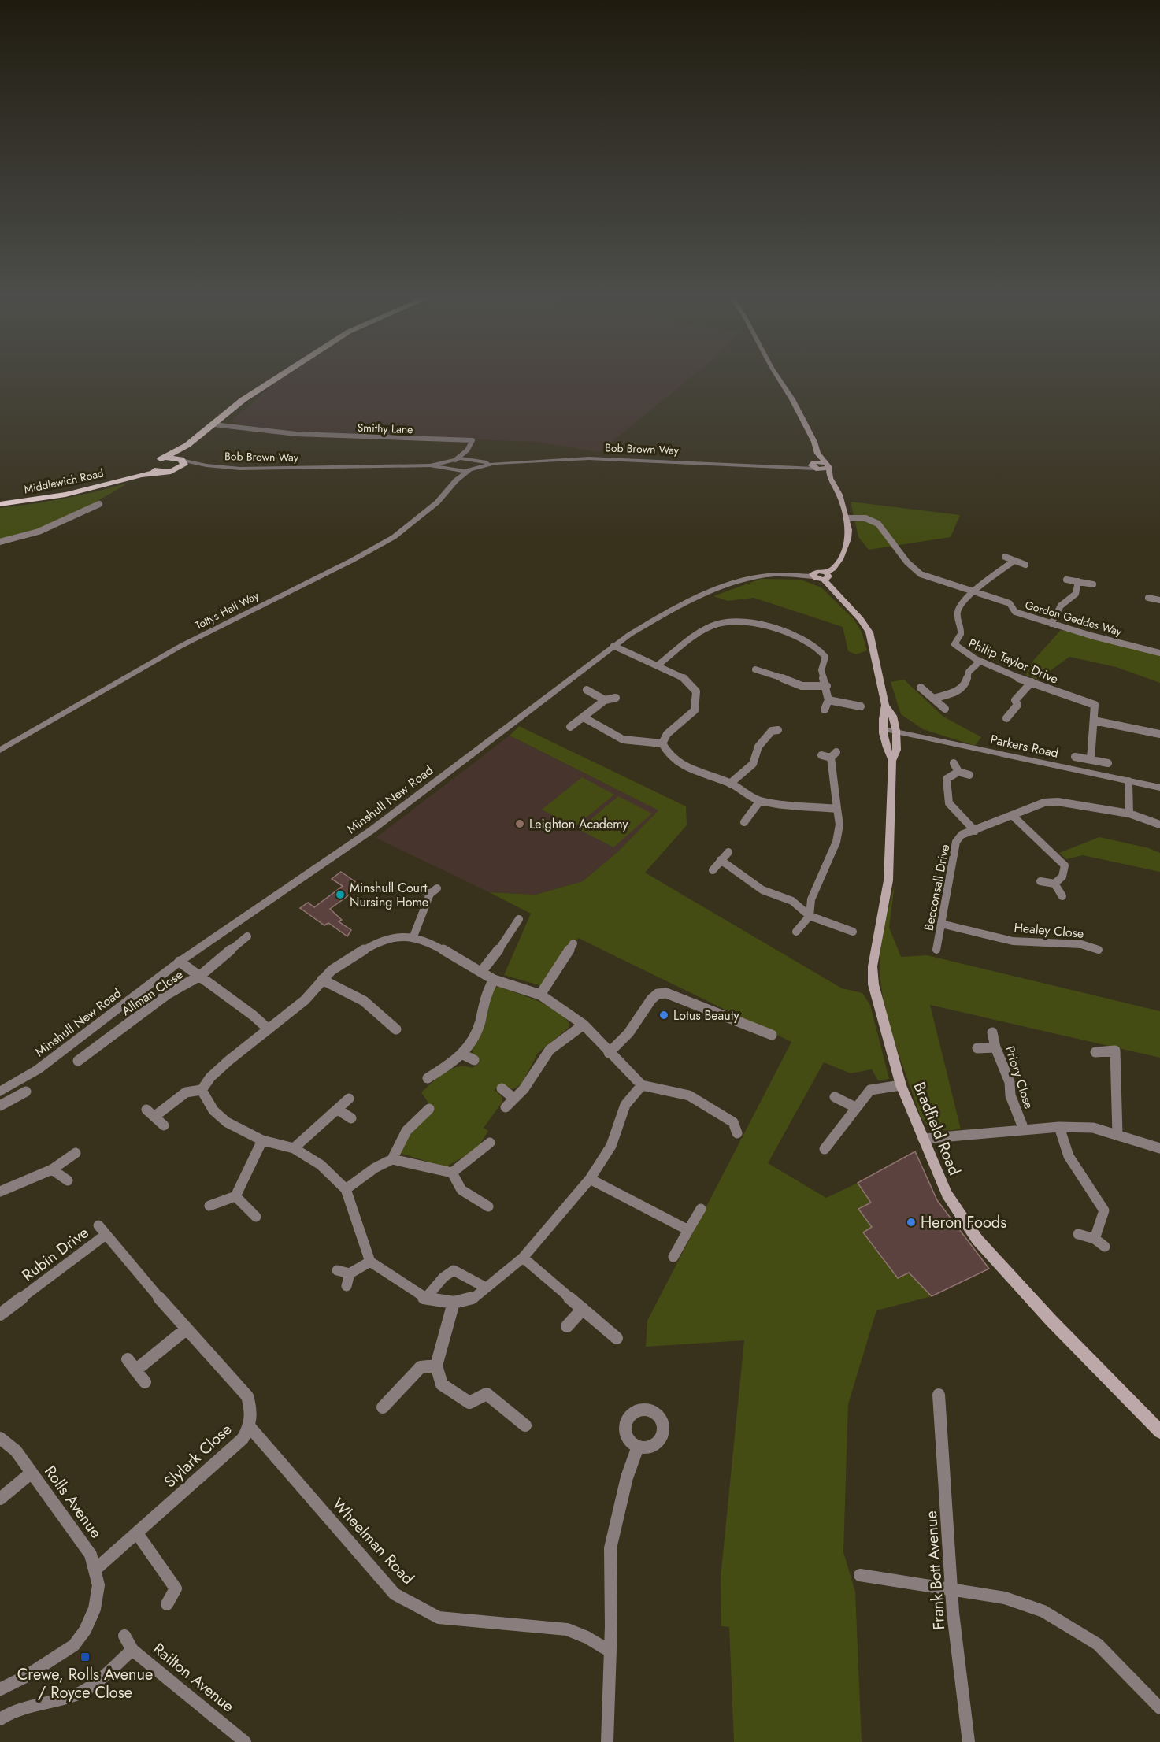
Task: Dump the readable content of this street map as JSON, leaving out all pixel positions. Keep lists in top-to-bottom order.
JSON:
{
  "streets": {
    "highway": ["Middlewich Road"],
    "main road": ["Bradfield Road"],
    "street": [
      "Smithy Lane",
      "Bob Brown Way",
      "Tottys Hall Way",
      "Gordon Geddes Way",
      "Philip Taylor Drive",
      "Parkers Road",
      "Minshull New Road",
      "Becconsall Drive",
      "Healey Close",
      "Allman Close",
      "Priory Close",
      "Rubin Drive",
      "Slylark Close",
      "Rolls Avenue",
      "Wheelman Road",
      "Frank Bott Avenue",
      "Railton Avenue"
    ]
  },
  "crossings": [
    ["Bob Brown Way", "Middlewich Road"],
    ["Bob Brown Way", "Tottys Hall Way"],
    ["Gordon Geddes Way", "Philip Taylor Drive"],
    ["Parkers Road", "Bradfield Road"],
    ["Becconsall Drive", "Healey Close"],
    ["Rubin Drive", "Slylark Close"],
    ["Slylark Close", "Rolls Avenue"],
    ["Slylark Close", "Wheelman Road"]
  ],
  "places": {
    "other": [
      "Leighton Academy",
      "Minshull Court Nursing Home",
      "Lotus Beauty",
      "Heron Foods"
    ],
    "transit": ["Crewe, Rolls Avenue / Royce Close"]
  }
}
